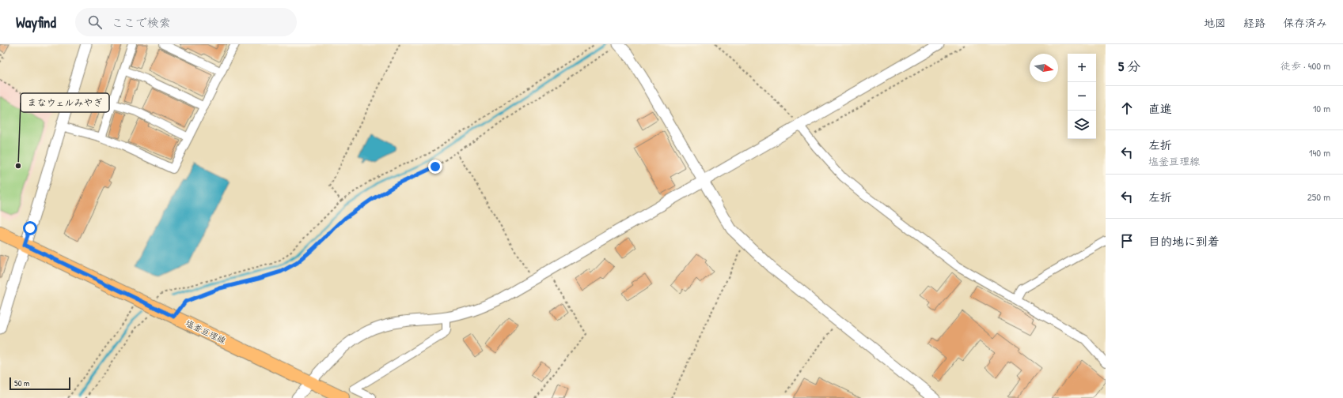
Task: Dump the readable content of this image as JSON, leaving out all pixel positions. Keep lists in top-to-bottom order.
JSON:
{
  "streets": {
    "main road": ["塩釜亘理線"]
  },
  "places": ["まなウェルみやぎ"],
  "scale_bar": "50 m",
  "north": "right",
  "page": {
    "header": "Wayfind",
    "search": "ここで検索",
    "nav": ["地図", "経路", "保存済み"],
    "heading": ["5 分", "徒歩 · 400 m"],
    "map_buttons": ["+", "−"],
    "list": [
      ["直進", "10 m"],
      ["左折", "塩釜亘理線", "140 m"],
      ["左折", "250 m"],
      "目的地に到着"
    ],
    "scale": "50 m"
  }
}
